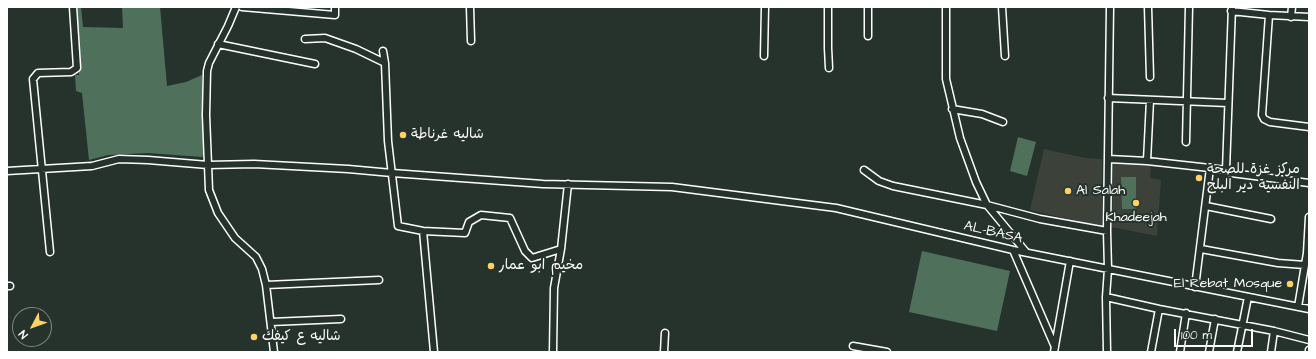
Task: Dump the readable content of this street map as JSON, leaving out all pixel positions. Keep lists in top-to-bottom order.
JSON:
{
  "streets": {
    "street": ["AL-BASA"]
  },
  "places": [
    "شاليه غرناطة",
    "مركز غزة للصحة النفسية دير البلح",
    "Al Salah",
    "Khadeejah",
    "مخيم ابو عمار",
    "El Rebat Mosque",
    "شاليه ع كيفك"
  ],
  "scale_bar": "100 m",
  "north": "bottom left"
}
